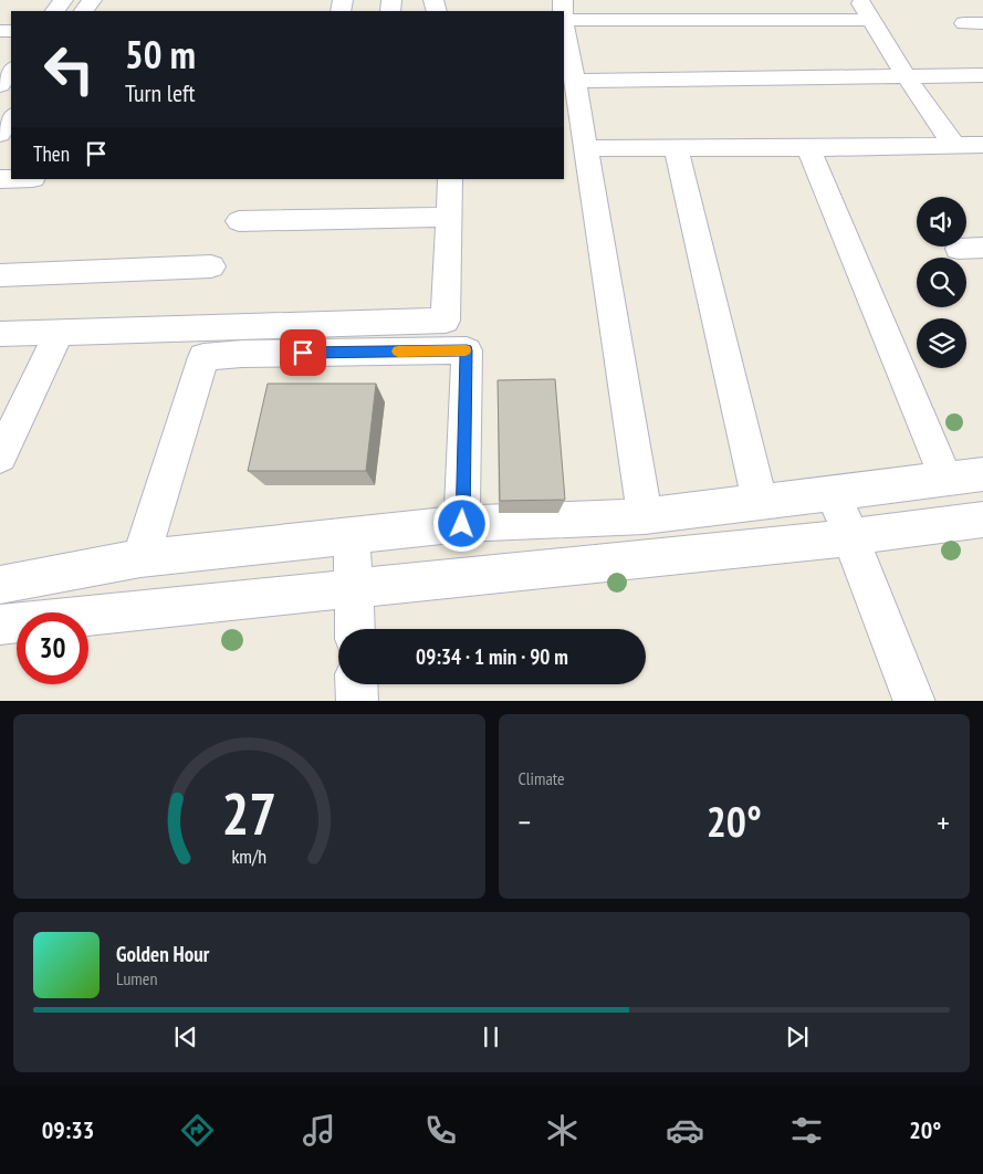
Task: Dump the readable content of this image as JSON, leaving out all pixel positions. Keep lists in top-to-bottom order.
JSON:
{
  "page": {
    "turn": ["50 m", "Turn left"],
    "then": "Then",
    "limit": "30",
    "trip": "09:34 · 1 min · 90 m",
    "tile": "Climate",
    "heat": ["−", "20°", "+"],
    "song": ["Golden Hour", "Lumen"],
    "tabs": ["09:33", "20°"],
    "gauge": ["27", "km/h"]
  }
}
